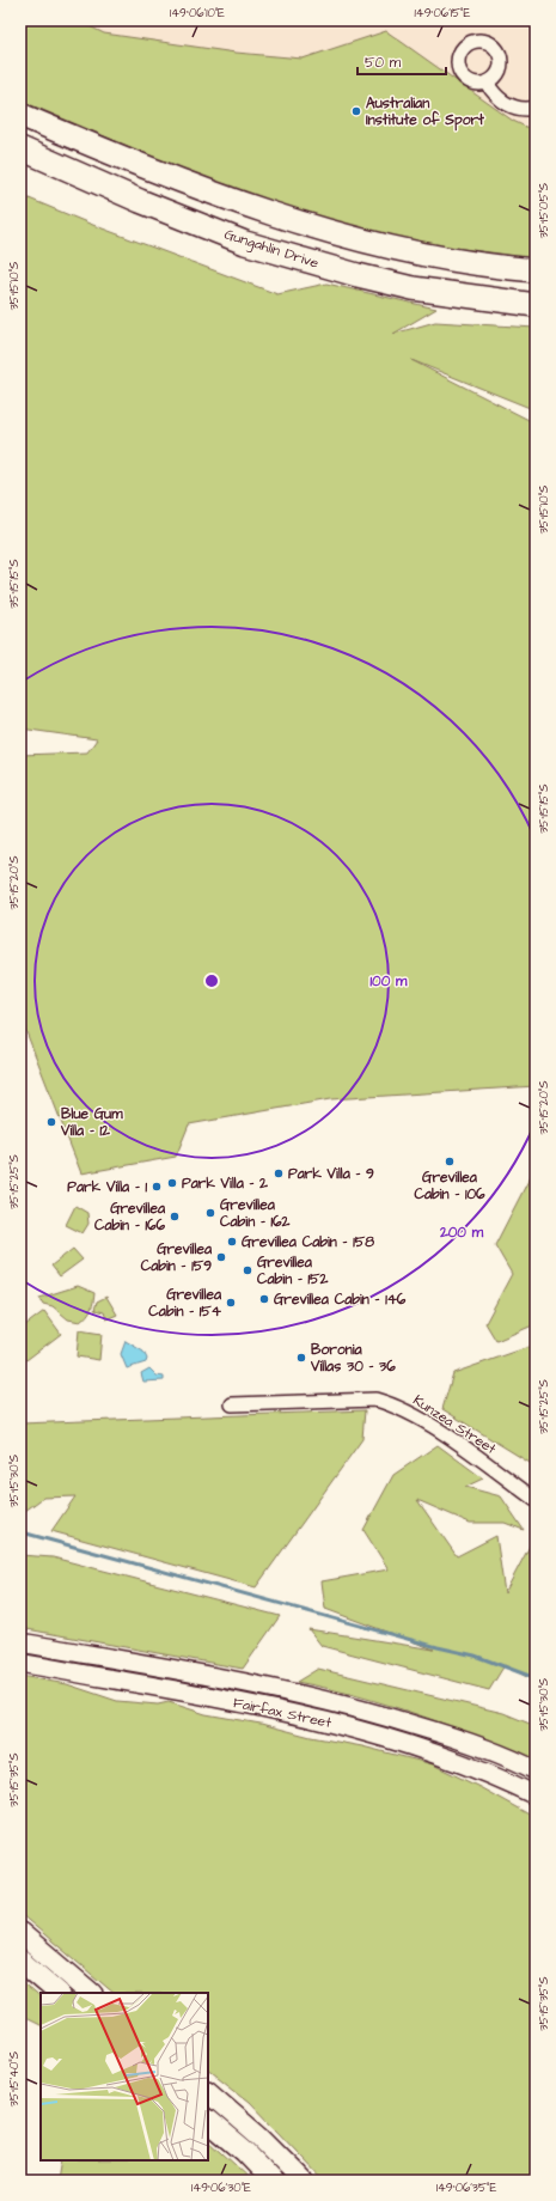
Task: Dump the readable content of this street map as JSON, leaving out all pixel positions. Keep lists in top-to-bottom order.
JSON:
{
  "streets": {
    "highway": ["Gungahlin Drive"],
    "main road": ["Fairfax Street"],
    "street": ["Kunzea Street"]
  },
  "places": [
    "Australian Institute of Sport",
    "Blue Gum Villa - 12",
    "Grevillea Cabin - 106",
    "Park Villa - 9",
    "Park Villa - 2",
    "Park Villa - 1",
    "Grevillea Cabin - 162",
    "Grevillea Cabin - 166",
    "Grevillea Cabin - 158",
    "Grevillea Cabin - 159",
    "Grevillea Cabin - 152",
    "Grevillea Cabin - 146",
    "Grevillea Cabin - 154",
    "Boronia Villas 30 - 36"
  ],
  "scale_bar": "50 m",
  "coordinates": [
    "149°06'10\"E",
    "149°06'15\"E",
    "35°15'05\"S",
    "35°15'10\"S",
    "35°15'15\"S",
    "35°15'20\"S",
    "35°15'25\"S",
    "35°15'30\"S",
    "35°15'35\"S",
    "35°15'40\"S",
    "149°06'30\"E",
    "149°06'35\"E"
  ],
  "rings": ["100 m", "200 m"]
}
